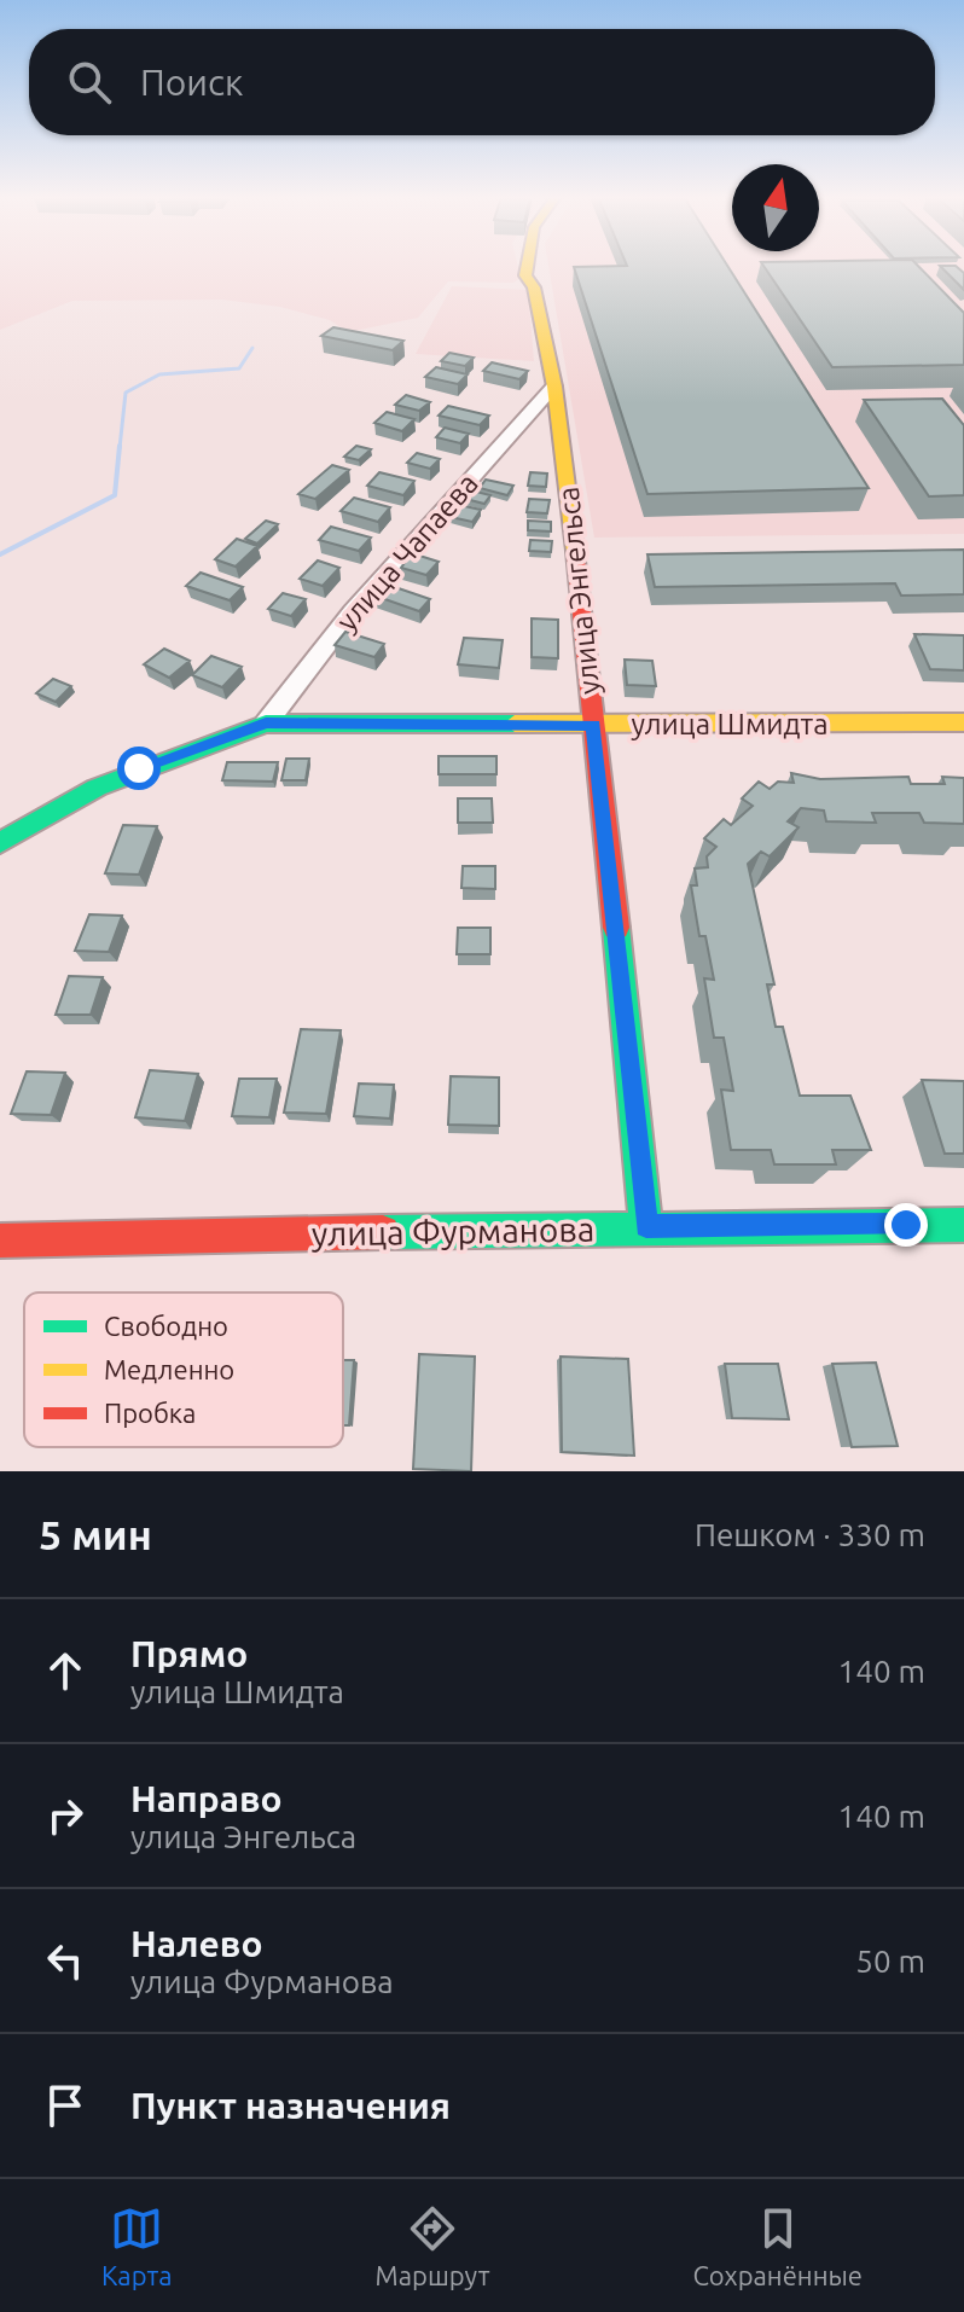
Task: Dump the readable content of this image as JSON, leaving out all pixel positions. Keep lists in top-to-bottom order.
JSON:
{
  "streets": {
    "street": [
      "улица Чапаева",
      "улица Энгельса",
      "улица Шмидта",
      "улица Фурманова"
    ]
  },
  "crossings": [
    ["улица Чапаева", "улица Энгельса"],
    ["улица Чапаева", "улица Шмидта"],
    ["улица Энгельса", "улица Шмидта"],
    ["улица Энгельса", "улица Фурманова"]
  ],
  "legend": ["Свободно", "Медленно", "Пробка"],
  "north": "top",
  "page": {
    "search": "Поиск",
    "heading": ["5 мин", "Пешком · 330 m"],
    "list": [
      ["Прямо", "улица Шмидта", "140 m"],
      ["Направо", "улица Энгельса", "140 m"],
      ["Налево", "улица Фурманова", "50 m"],
      "Пункт назначения"
    ],
    "nav": ["Карта", "Маршрут", "Сохранённые"]
  }
}
